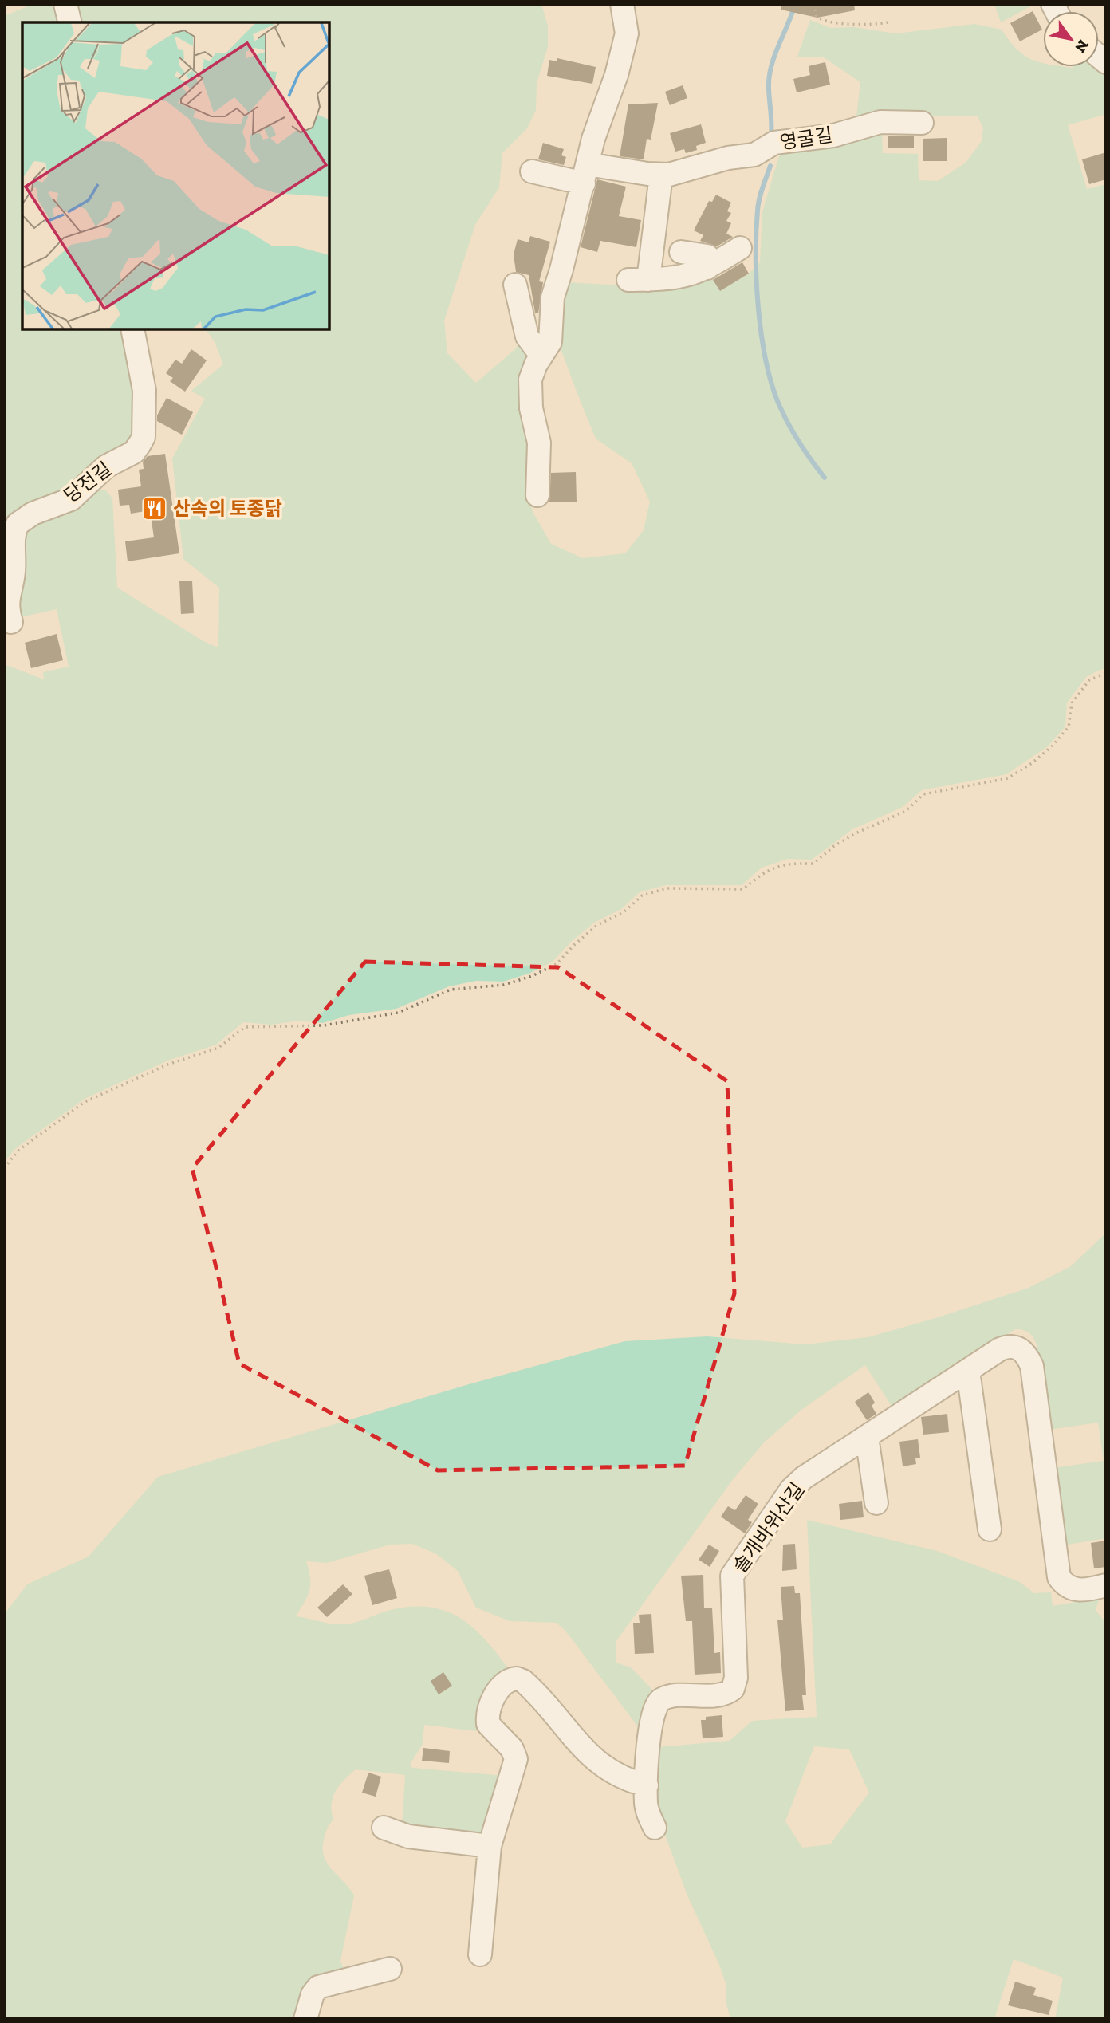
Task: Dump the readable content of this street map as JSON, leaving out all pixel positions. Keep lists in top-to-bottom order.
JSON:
{
  "streets": {
    "lane": ["영굴길", "당전길", "솔개바위산길"]
  },
  "places": {
    "restaurant": ["산속의 토종닭"]
  },
  "north": "bottom right"
}
